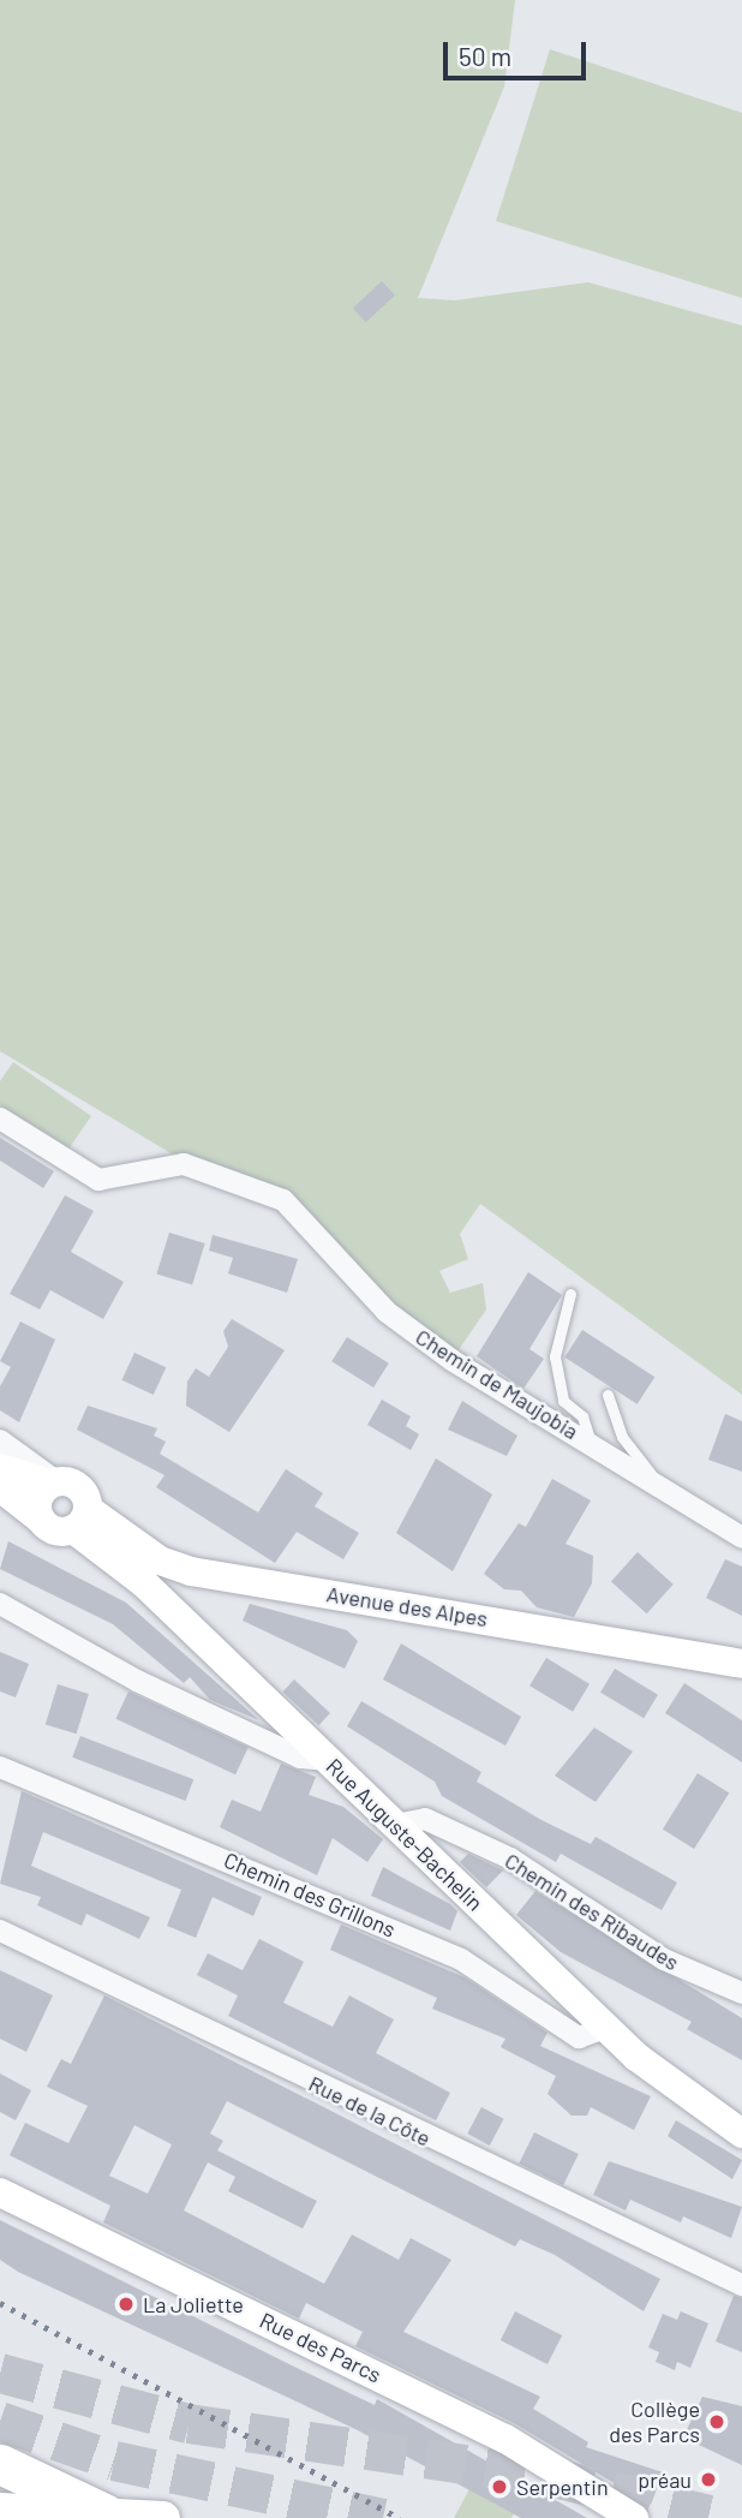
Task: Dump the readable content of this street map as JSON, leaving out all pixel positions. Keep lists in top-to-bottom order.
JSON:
{
  "streets": {
    "main road": ["Avenue des Alpes", "Rue Auguste-Bachelin", "Rue des Parcs"],
    "street": [
      "Chemin de Maujobia",
      "Chemin des Grillons",
      "Chemin des Ribaudes",
      "Rue de la Côte"
    ]
  },
  "crossings": [
    ["Avenue des Alpes", "Rue Auguste-Bachelin"],
    ["Rue Auguste-Bachelin", "Chemin des Grillons"],
    ["Rue Auguste-Bachelin", "Chemin des Ribaudes"]
  ],
  "places": [
    "La Joliette",
    "Collège des Parcs",
    "préau",
    "Serpentin"
  ],
  "scale_bar": "50 m"
}
